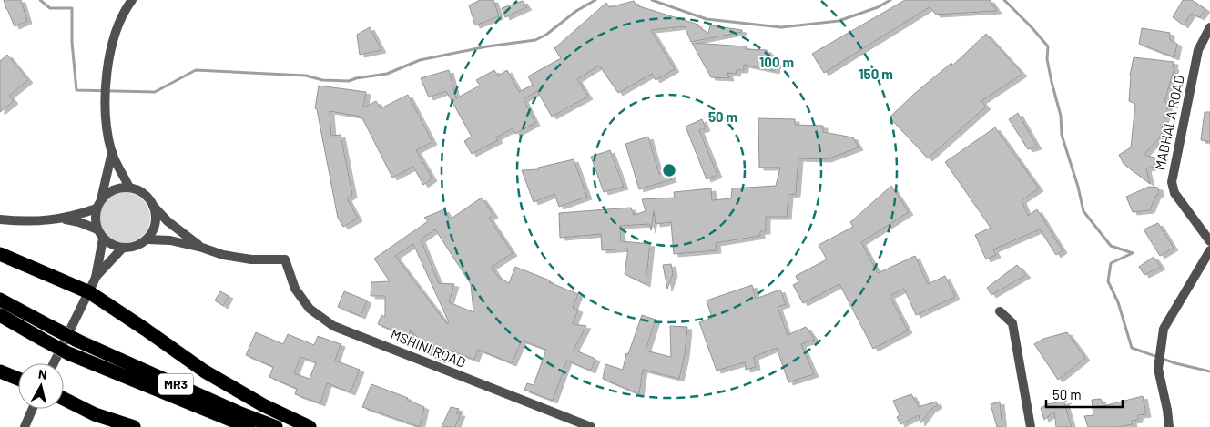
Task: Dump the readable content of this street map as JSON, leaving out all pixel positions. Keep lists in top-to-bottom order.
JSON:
{
  "streets": {
    "highway": ["MR3"],
    "street": ["MABHALA ROAD", "MSHINI ROAD"]
  },
  "scale_bar": "50 m",
  "north": "top",
  "rings": ["100 m", "150 m", "50 m"]
}
